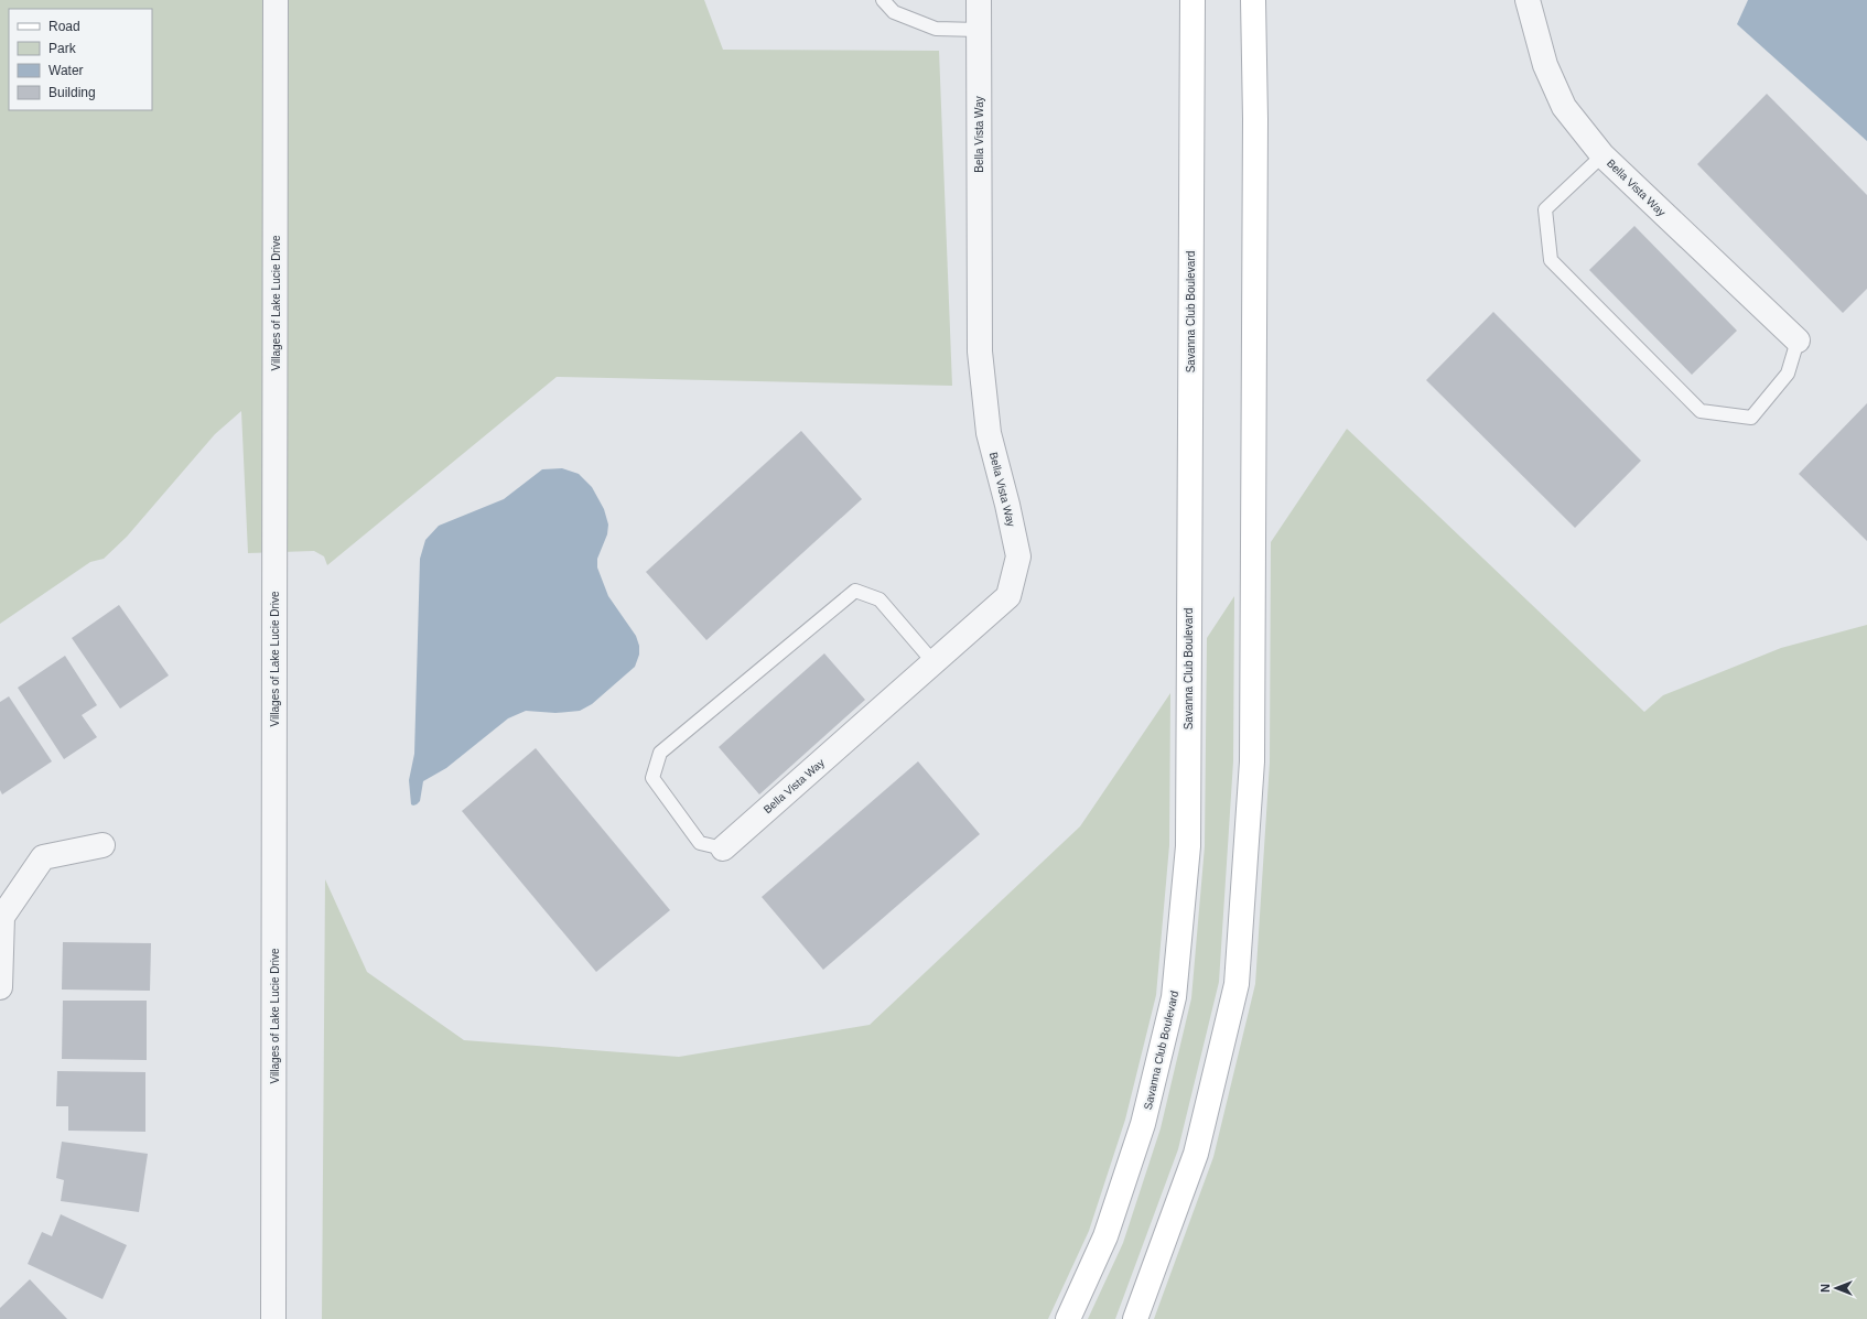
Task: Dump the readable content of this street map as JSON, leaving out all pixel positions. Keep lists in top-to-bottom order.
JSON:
{
  "streets": {
    "street": ["Bella Vista Way", "Villages of Lake Lucie Drive", "Savanna Club Boulevard"]
  },
  "legend": [
    "Road",
    "Park",
    "Water",
    "Building"
  ],
  "north": "left"
}
